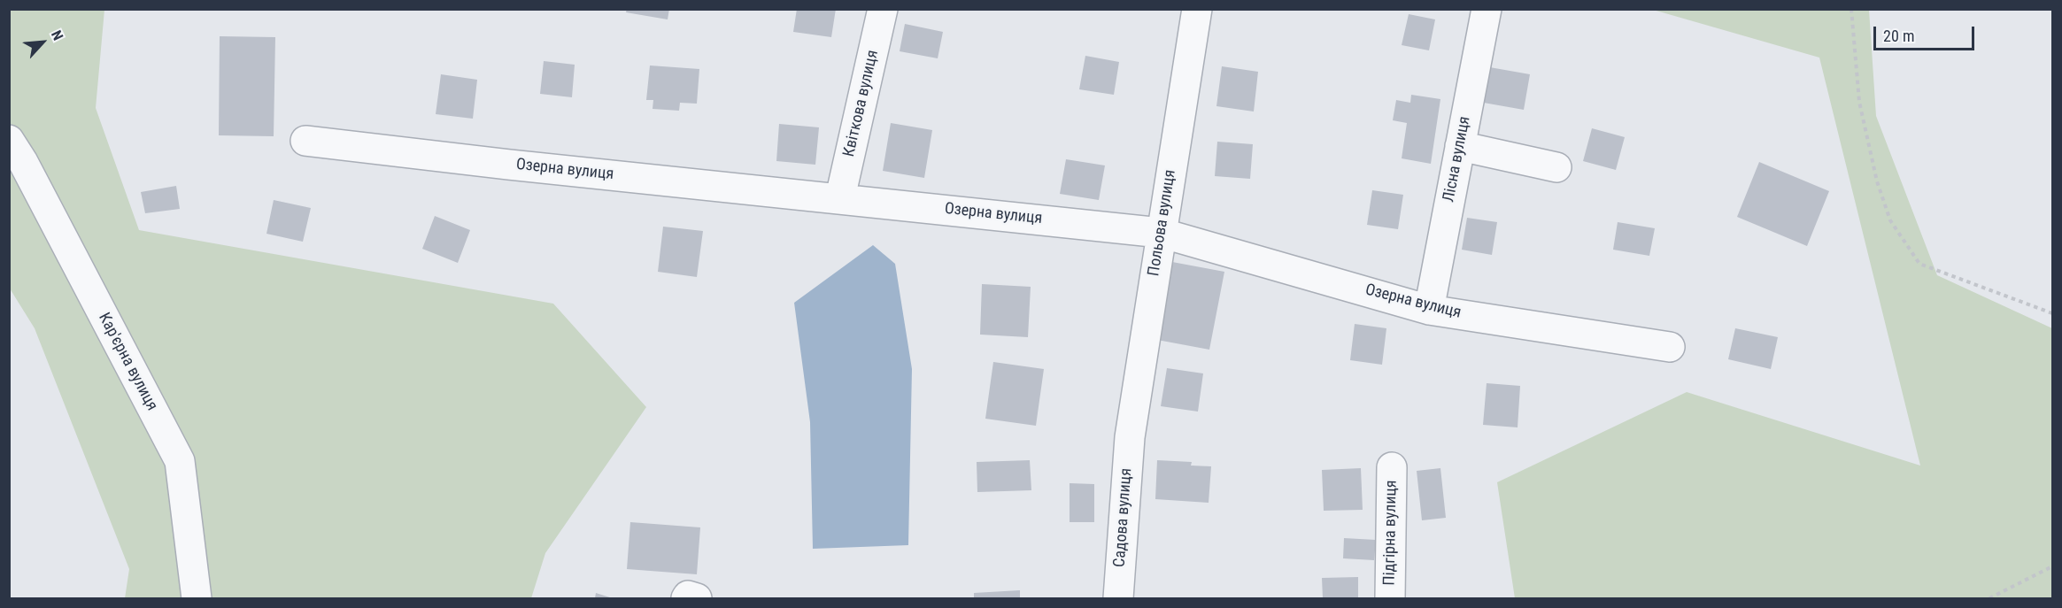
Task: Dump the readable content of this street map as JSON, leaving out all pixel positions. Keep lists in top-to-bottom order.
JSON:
{
  "streets": {
    "street": [
      "Квіткова вулиця",
      "Лісна вулиця",
      "Озерна вулиця",
      "Польова вулиця",
      "Кар'єрна вулиця",
      "Садова вулиця",
      "Підгірна вулиця"
    ]
  },
  "crossings": [
    ["Квіткова вулиця", "Озерна вулиця"],
    ["Лісна вулиця", "Озерна вулиця"],
    ["Озерна вулиця", "Польова вулиця"],
    ["Польова вулиця", "Садова вулиця"]
  ],
  "scale_bar": "20 m",
  "north": "top right"
}
